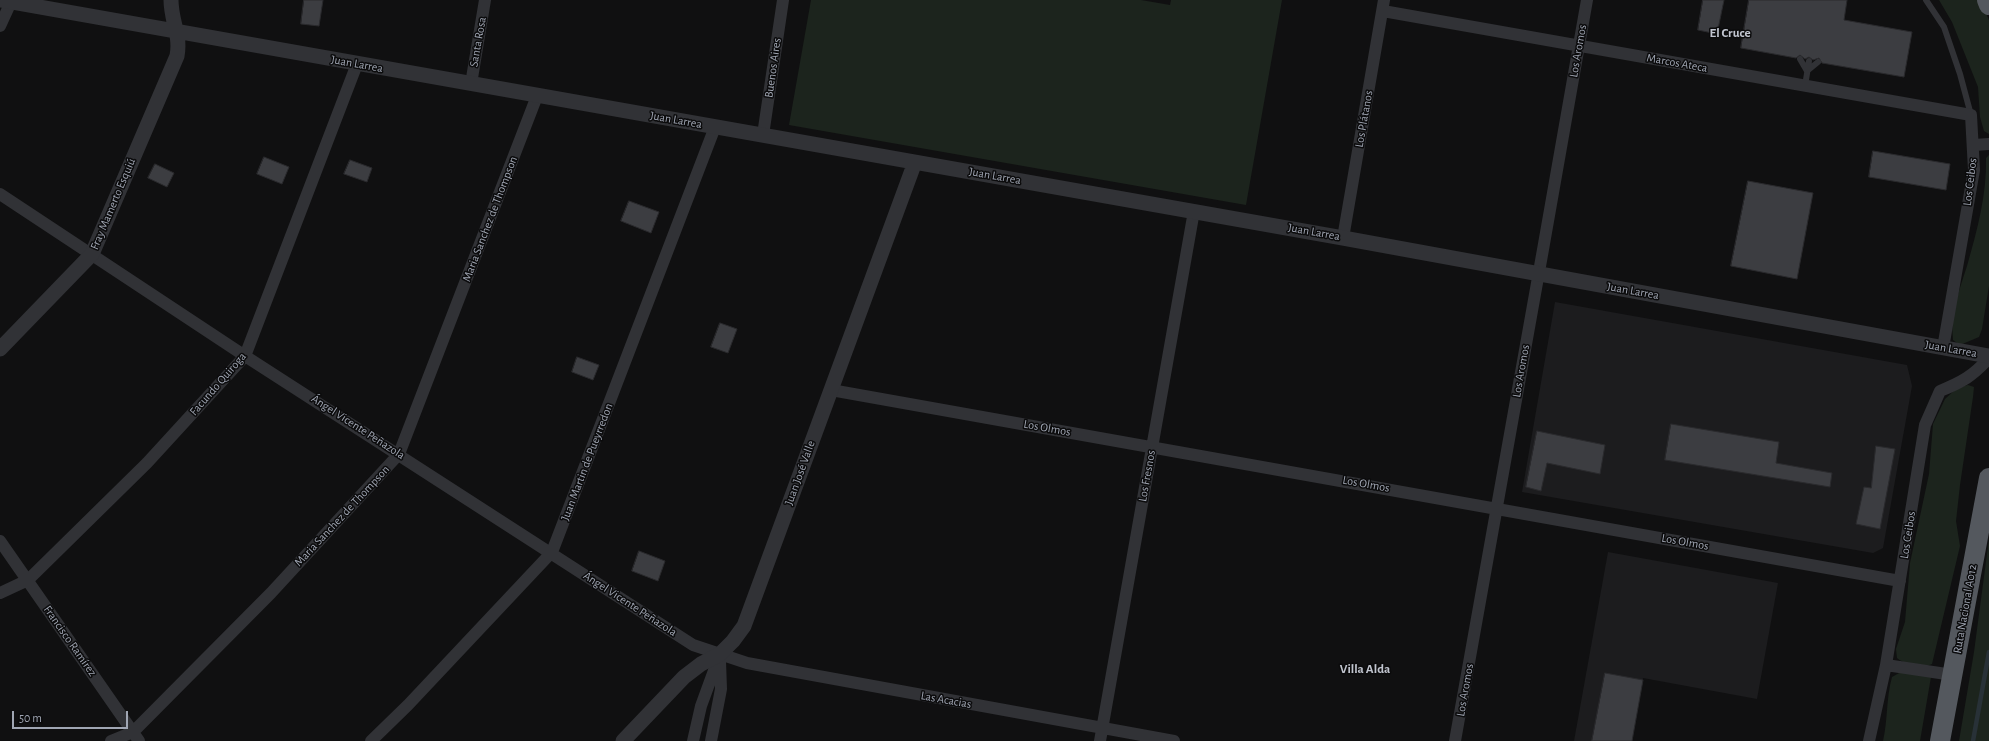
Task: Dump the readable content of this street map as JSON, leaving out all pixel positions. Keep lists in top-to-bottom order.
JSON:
{
  "streets": {
    "highway": ["Ruta Nacional A012"],
    "street": [
      "Santa Rosa",
      "Los Aromos",
      "Marcos Ateca",
      "Juan Larrea",
      "Buenos Aires",
      "Los Plátanos",
      "Los Ceibos",
      "Fray Mamerto Esquiú",
      "Maria Sanchez de Thompson",
      "Facundo Quiroga",
      "Ángel Vicente Peñazola",
      "Los Olmos",
      "Juan Martin de Pueyrredon",
      "Juan José Valle",
      "Los Fresnos",
      "Francisco Ramírez",
      "Las Acacias"
    ]
  },
  "crossings": [
    ["Santa Rosa", "Juan Larrea"],
    ["Los Aromos", "Marcos Ateca"],
    ["Los Aromos", "Juan Larrea"],
    ["Los Aromos", "Los Olmos"],
    ["Marcos Ateca", "Los Plátanos"],
    ["Marcos Ateca", "Los Ceibos"],
    ["Juan Larrea", "Buenos Aires"],
    ["Juan Larrea", "Los Plátanos"],
    ["Juan Larrea", "Los Ceibos"],
    ["Juan Larrea", "Fray Mamerto Esquiú"],
    ["Juan Larrea", "Maria Sanchez de Thompson"],
    ["Juan Larrea", "Facundo Quiroga"],
    ["Juan Larrea", "Juan Martin de Pueyrredon"],
    ["Juan Larrea", "Juan José Valle"],
    ["Juan Larrea", "Los Fresnos"],
    ["Los Ceibos", "Los Olmos"],
    ["Fray Mamerto Esquiú", "Ángel Vicente Peñazola"],
    ["Maria Sanchez de Thompson", "Ángel Vicente Peñazola"],
    ["Maria Sanchez de Thompson", "Francisco Ramírez"],
    ["Facundo Quiroga", "Ángel Vicente Peñazola"],
    ["Facundo Quiroga", "Francisco Ramírez"],
    ["Ángel Vicente Peñazola", "Juan Martin de Pueyrredon"],
    ["Ángel Vicente Peñazola", "Juan José Valle"],
    ["Ángel Vicente Peñazola", "Las Acacias"],
    ["Los Olmos", "Juan José Valle"],
    ["Los Olmos", "Los Fresnos"],
    ["Juan José Valle", "Las Acacias"],
    ["Los Fresnos", "Las Acacias"]
  ],
  "districts": ["El Cruce", "Villa Alda"],
  "scale_bar": "50 m"
}
